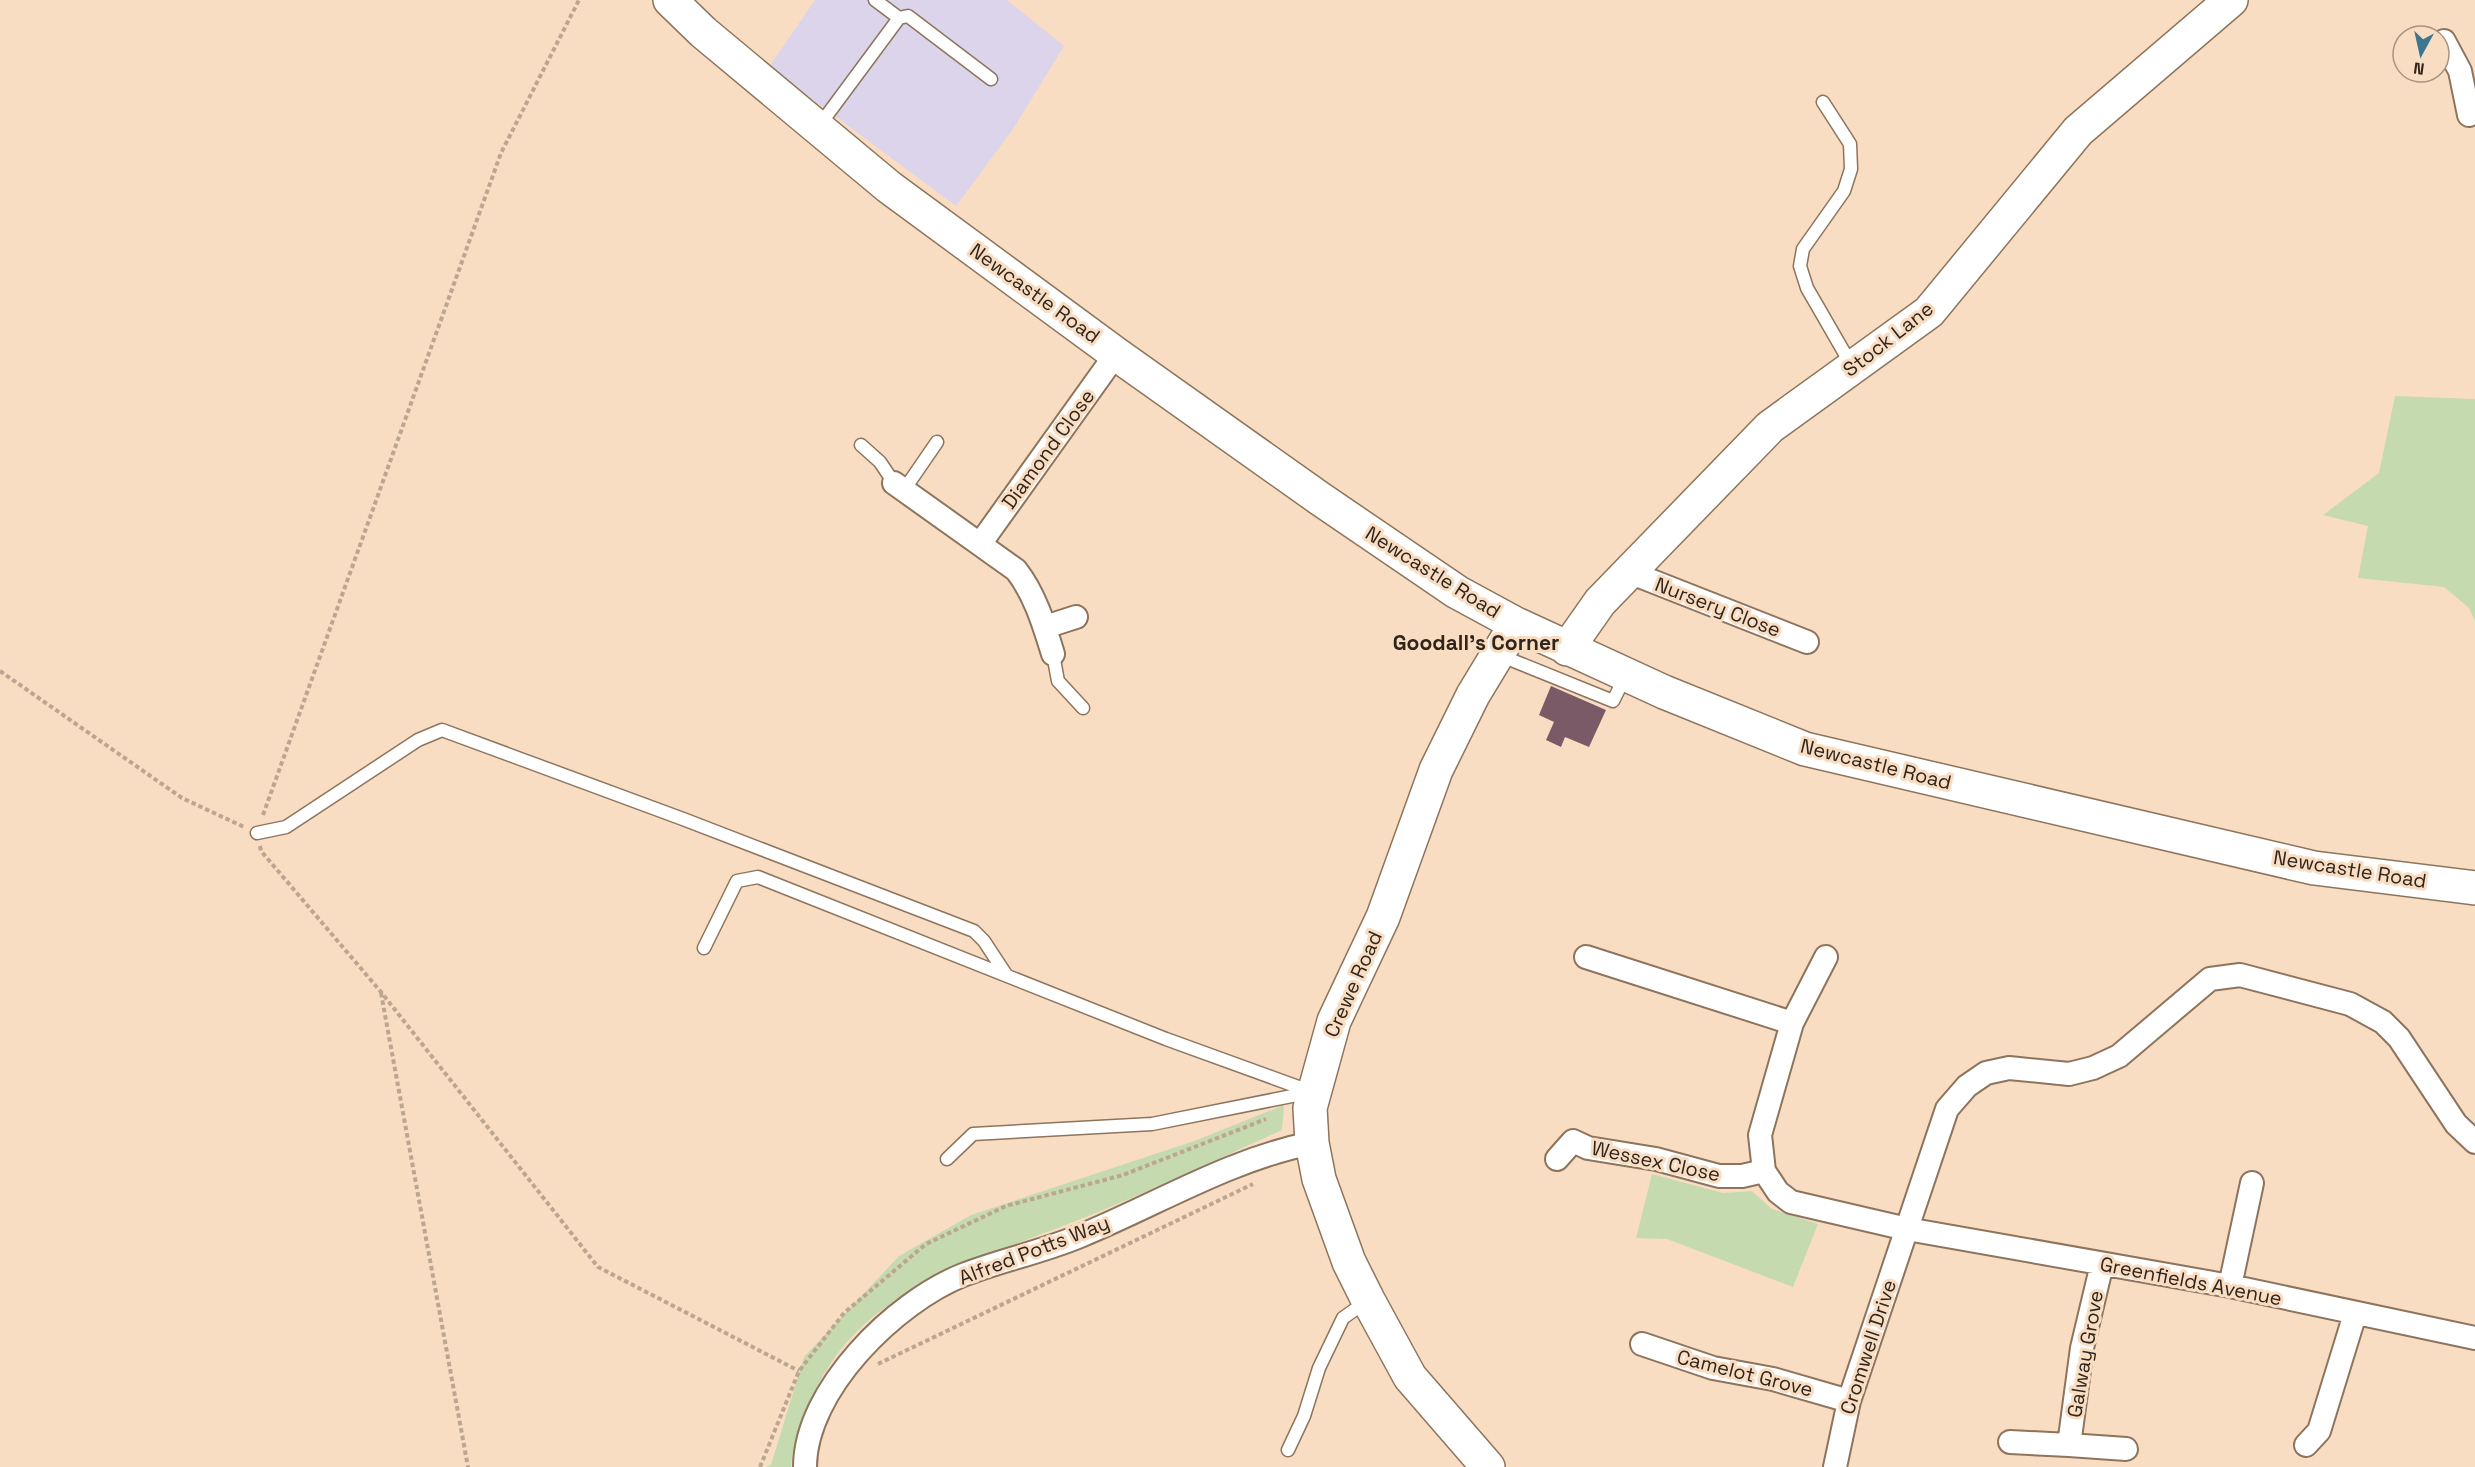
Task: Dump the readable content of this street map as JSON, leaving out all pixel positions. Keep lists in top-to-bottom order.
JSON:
{
  "streets": {
    "street": [
      "Newcastle Road",
      "Stock Lane",
      "Diamond Close",
      "Nursery Close",
      "Crewe Road",
      "Wessex Close",
      "Alfred Potts Way",
      "Greenfields Avenue",
      "Cromwell Drive",
      "Galway Grove",
      "Camelot Grove"
    ]
  },
  "crossings": [
    ["Newcastle Road", "Stock Lane"],
    ["Newcastle Road", "Diamond Close"],
    ["Newcastle Road", "Crewe Road"],
    ["Stock Lane", "Nursery Close"],
    ["Crewe Road", "Alfred Potts Way"],
    ["Greenfields Avenue", "Cromwell Drive"],
    ["Greenfields Avenue", "Galway Grove"],
    ["Cromwell Drive", "Camelot Grove"]
  ],
  "districts": ["Goodall's Corner"],
  "north": "bottom"
}
